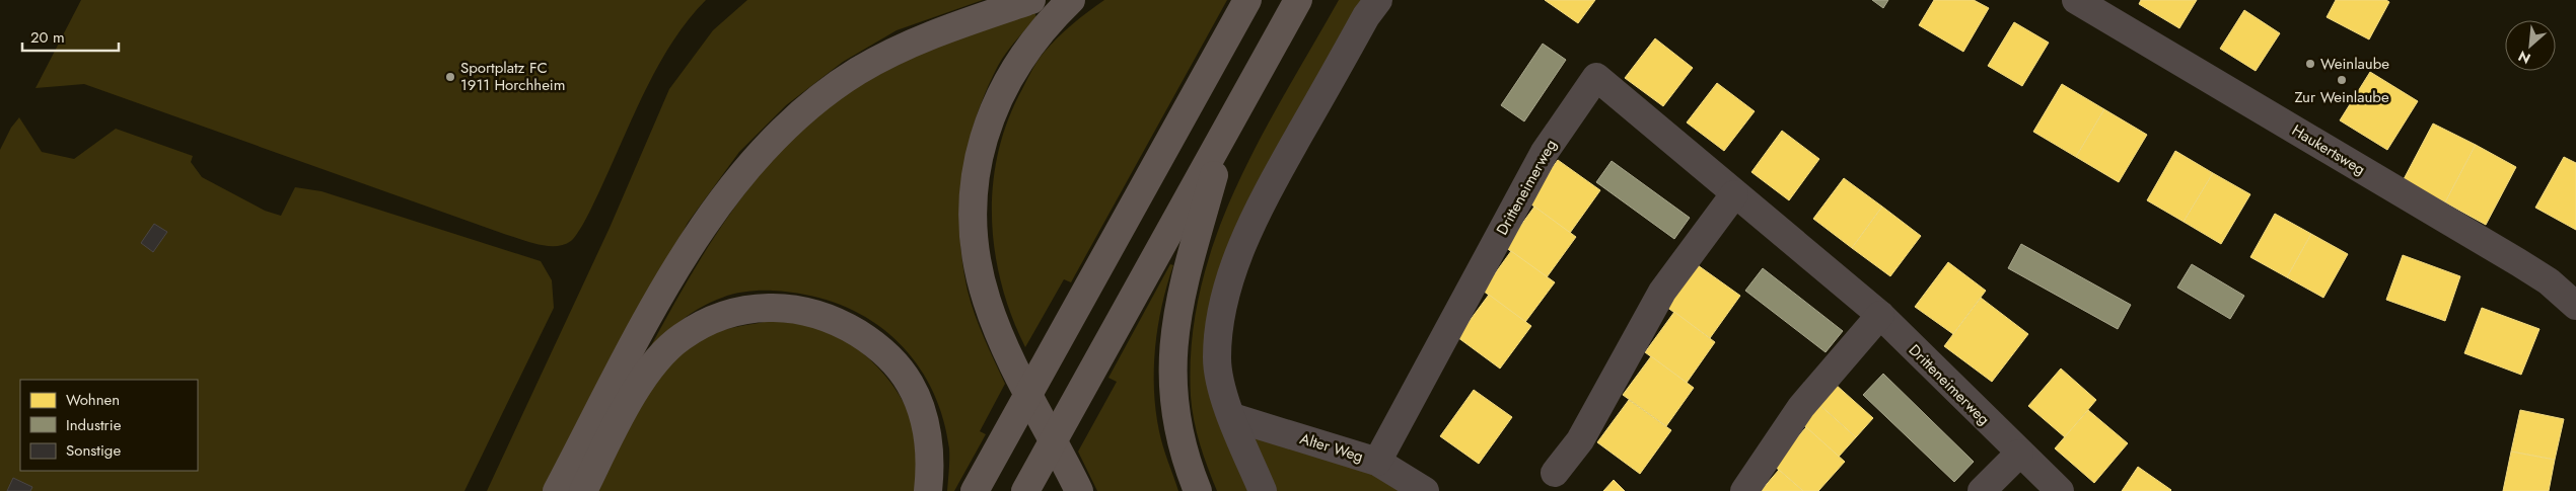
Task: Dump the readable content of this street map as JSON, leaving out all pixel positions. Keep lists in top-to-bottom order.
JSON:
{
  "streets": {
    "street": ["Haukertsweg", "Dritteneimerweg", "Alter Weg"]
  },
  "crossings": [
    ["Dritteneimerweg", "Alter Weg"]
  ],
  "places": ["Weinlaube", "Sportplatz FC 1911 Horchheim", "Zur Weinlaube"],
  "legend": ["Wohnen", "Industrie", "Sonstige"],
  "scale_bar": "20 m",
  "north": "bottom left"
}
